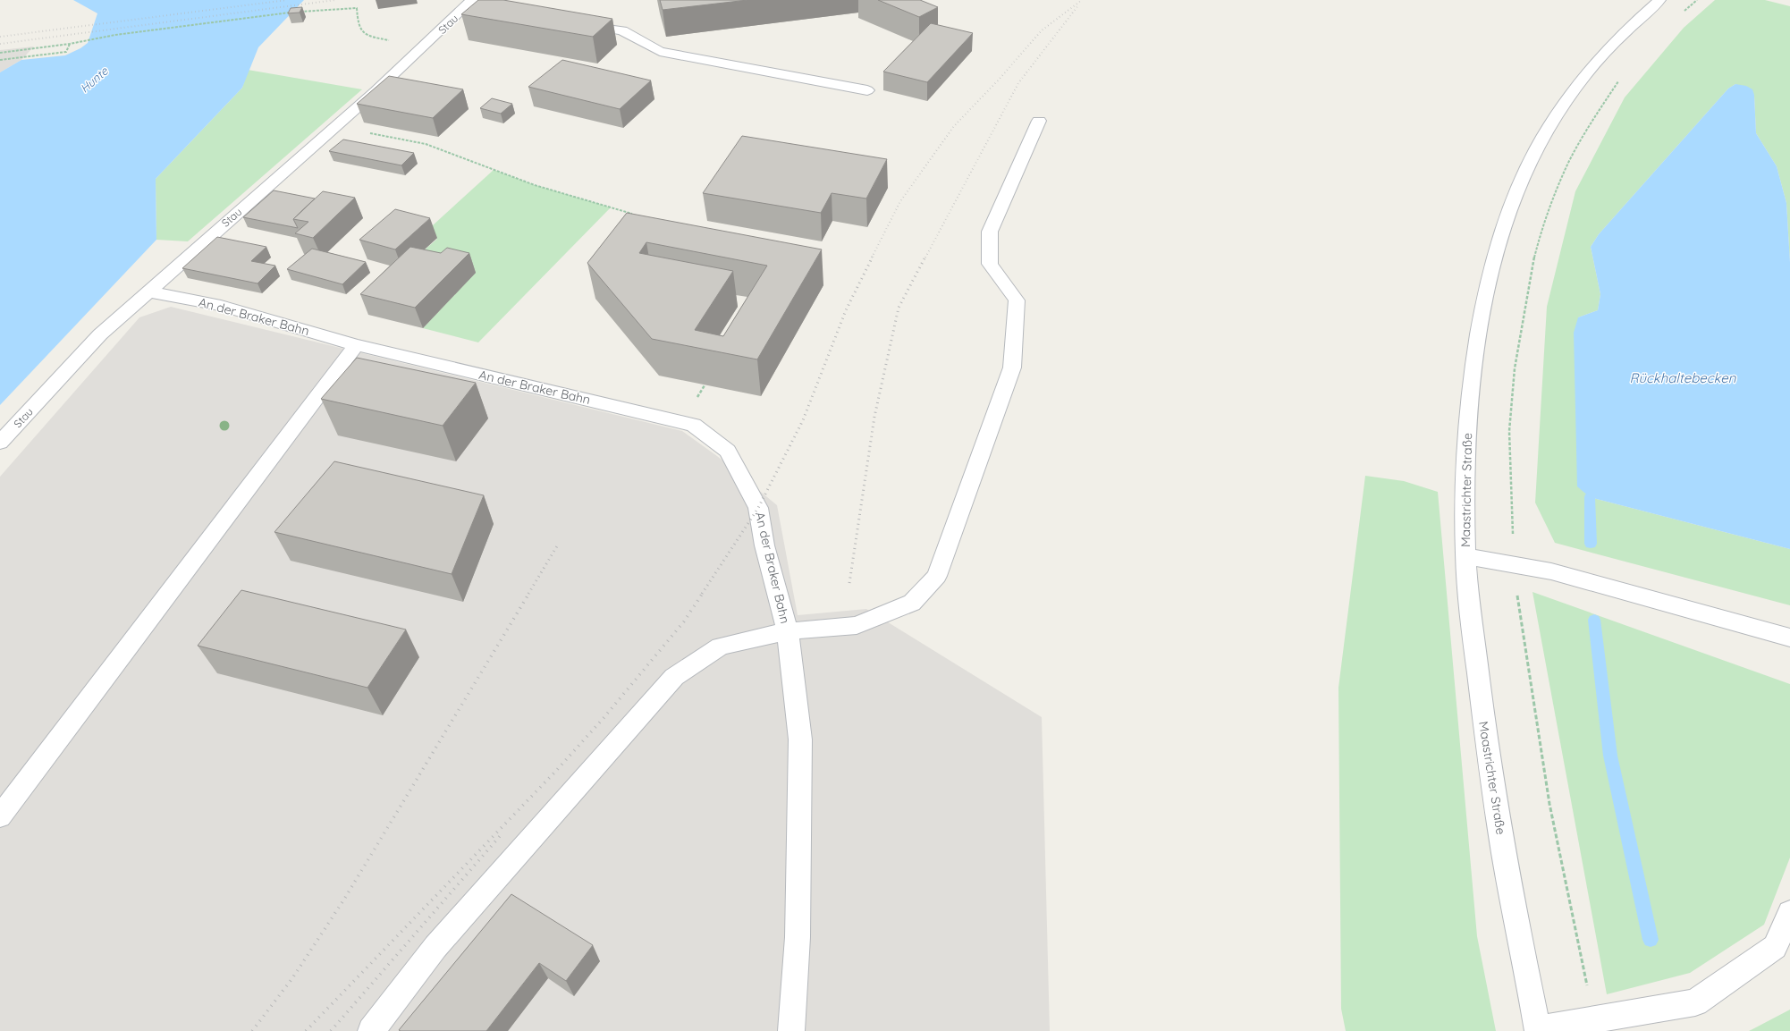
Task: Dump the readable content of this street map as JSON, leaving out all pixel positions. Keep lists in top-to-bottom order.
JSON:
{
  "streets": {
    "street": ["Stau", "An der Braker Bahn", "Maastrichter Straße"]
  },
  "crossings": [
    ["Stau", "An der Braker Bahn"]
  ],
  "water": ["Hunte", "Rückhaltebecken"]
}
